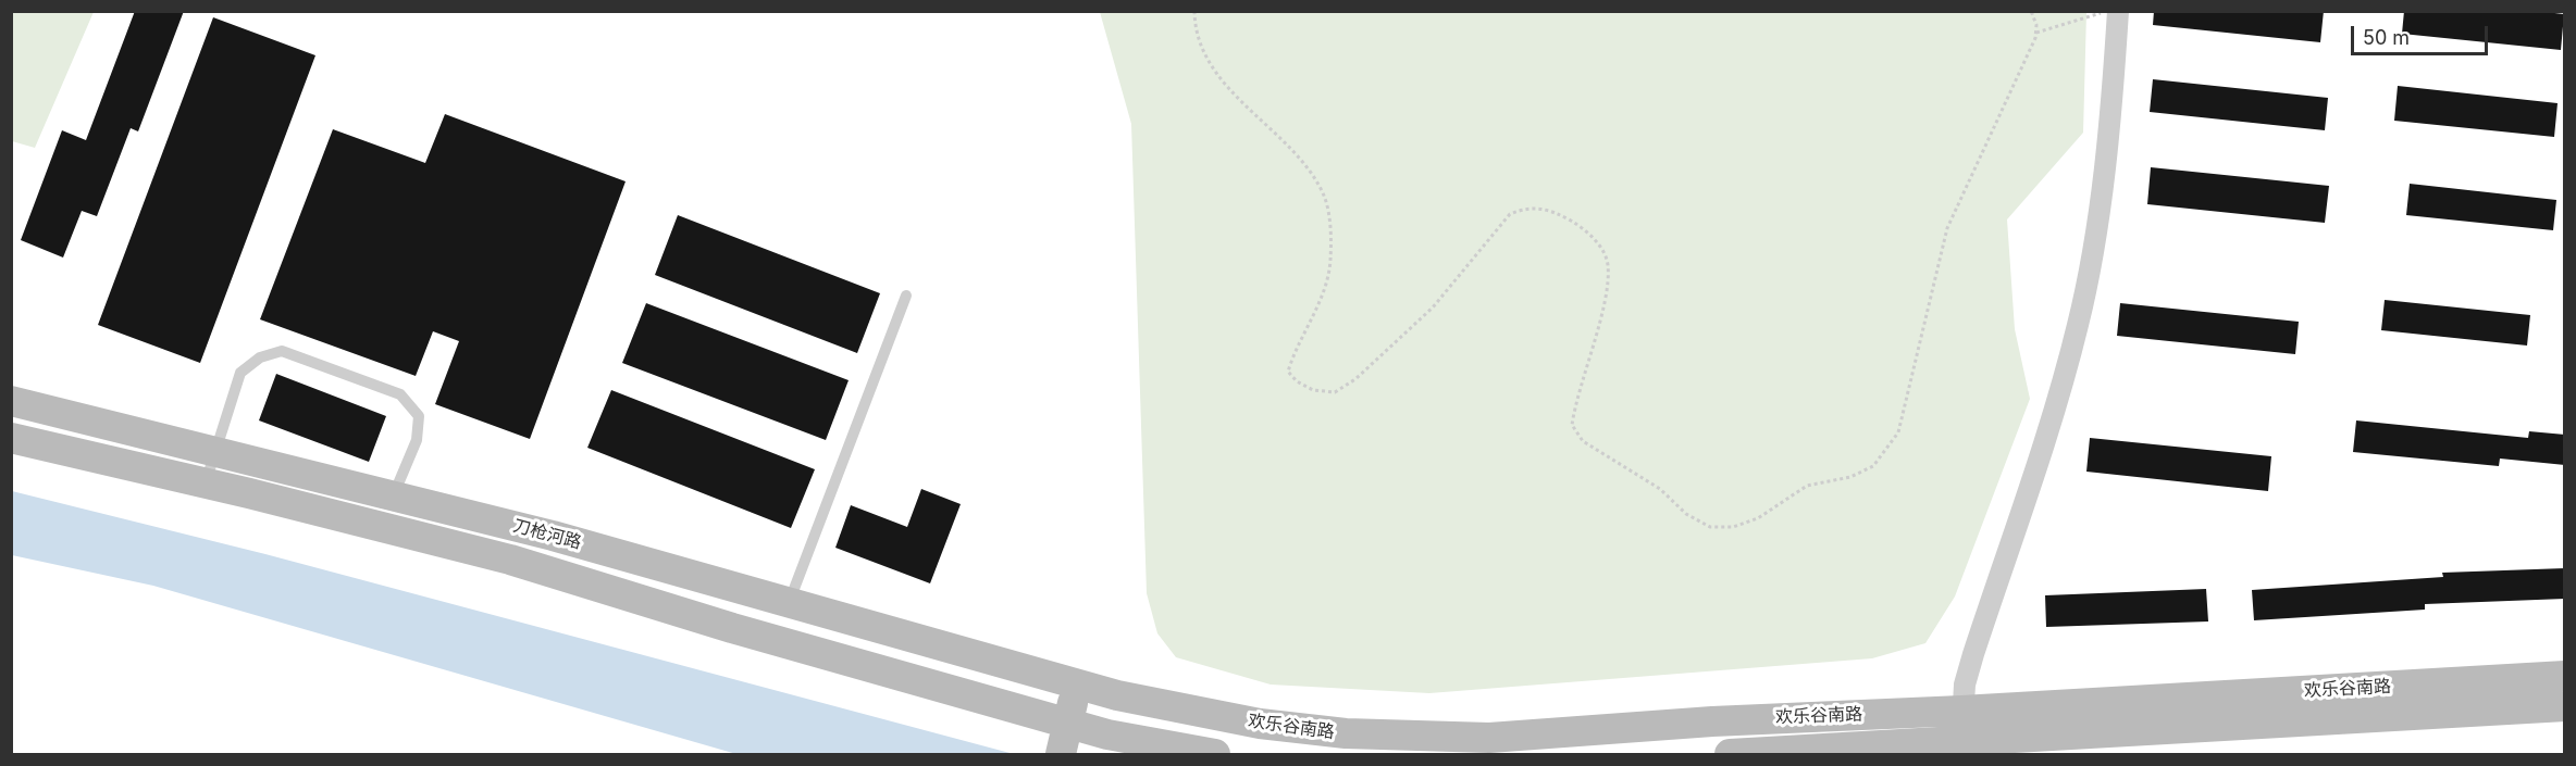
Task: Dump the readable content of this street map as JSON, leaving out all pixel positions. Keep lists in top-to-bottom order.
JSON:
{
  "streets": {
    "street": ["刀枪河路", "欢乐谷南路"]
  },
  "crossings": [
    ["刀枪河路", "欢乐谷南路"]
  ],
  "scale_bar": "50 m"
}
